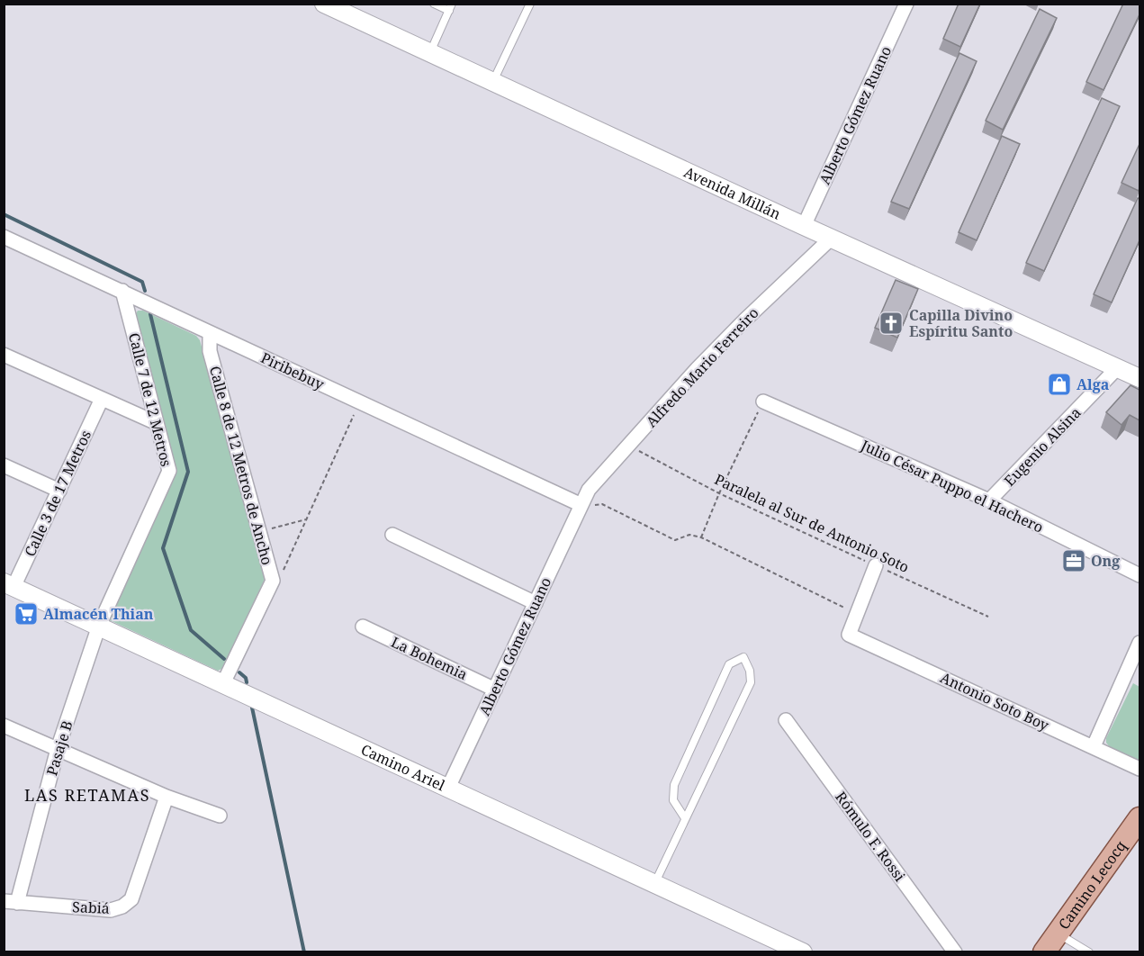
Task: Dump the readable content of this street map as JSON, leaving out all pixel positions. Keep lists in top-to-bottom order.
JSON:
{
  "streets": {
    "main road": ["Camino Lecocq"],
    "street": [
      "Alberto Gómez Ruano",
      "Avenida Millán",
      "Alfredo Mario Ferreiro",
      "Piribebuy",
      "Calle 7 de 12 Metros",
      "Eugenio Alsina",
      "Calle 8 de 12 Metros de Ancho",
      "Julio César Puppo el Hachero",
      "Calle 3 de 17 Metros",
      "La Bohemia",
      "Antonio Soto Boy",
      "Pasaje B",
      "Camino Ariel",
      "Rómulo F. Rossi",
      "Sabiá"
    ],
    "path": ["Paralela al Sur de Antonio Soto"]
  },
  "crossings": [
    ["Alberto Gómez Ruano", "Avenida Millán"],
    ["Alberto Gómez Ruano", "Alfredo Mario Ferreiro"],
    ["Alberto Gómez Ruano", "Piribebuy"],
    ["Alberto Gómez Ruano", "La Bohemia"],
    ["Alberto Gómez Ruano", "Camino Ariel"],
    ["Avenida Millán", "Alfredo Mario Ferreiro"],
    ["Avenida Millán", "Eugenio Alsina"],
    ["Alfredo Mario Ferreiro", "Piribebuy"],
    ["Alfredo Mario Ferreiro", "Paralela al Sur de Antonio Soto"],
    ["Piribebuy", "Calle 7 de 12 Metros"],
    ["Piribebuy", "Calle 8 de 12 Metros de Ancho"],
    ["Calle 7 de 12 Metros", "Pasaje B"],
    ["Calle 7 de 12 Metros", "Camino Ariel"],
    ["Eugenio Alsina", "Julio César Puppo el Hachero"],
    ["Calle 8 de 12 Metros de Ancho", "Camino Ariel"],
    ["Calle 3 de 17 Metros", "Camino Ariel"],
    ["Pasaje B", "Camino Ariel"],
    ["Pasaje B", "Sabiá"]
  ],
  "districts": ["LAS RETAMAS"],
  "places": {
    "church": ["Capilla Divino Espíritu Santo"],
    "shop": ["Alga"],
    "office": ["Ong"],
    "supermarket": ["Almacén Thian"]
  }
}
